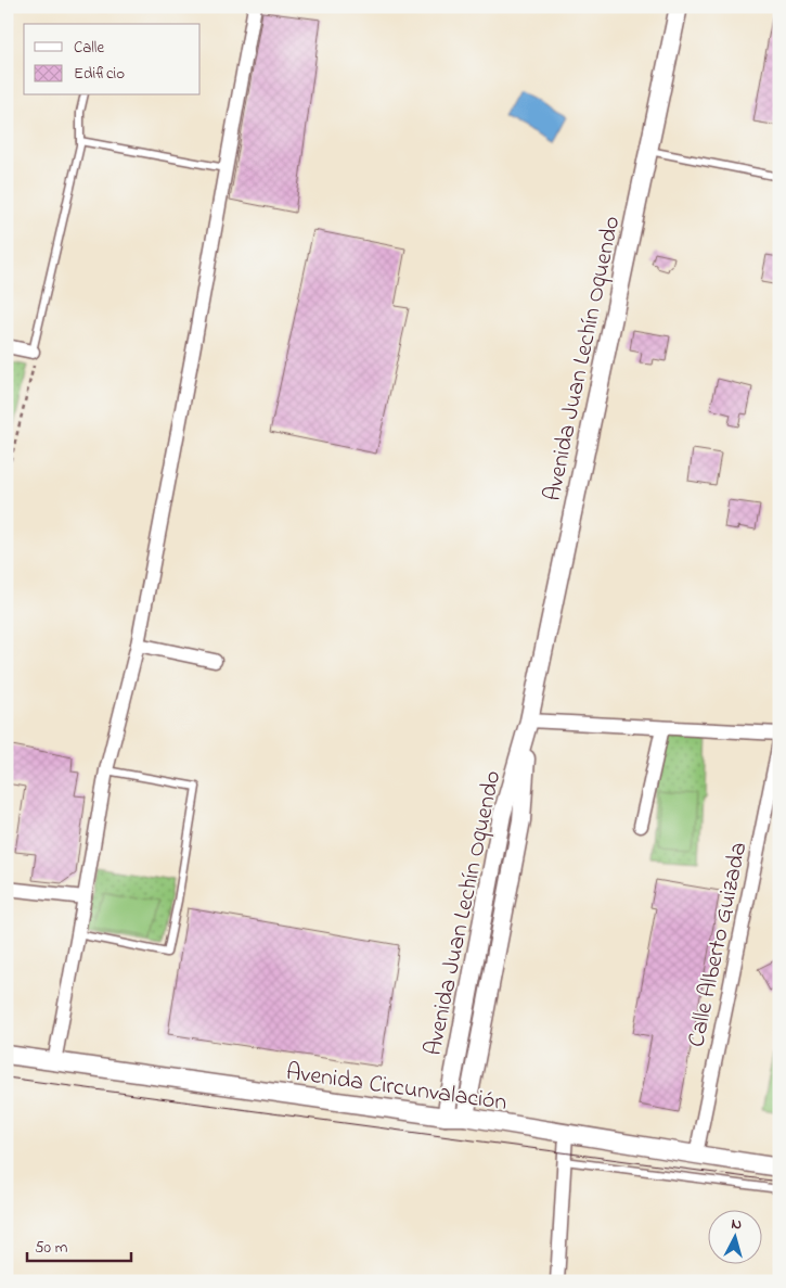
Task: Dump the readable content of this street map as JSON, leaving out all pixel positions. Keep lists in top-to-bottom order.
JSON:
{
  "streets": {
    "street": ["Avenida Juan Lechín Oquendo", "Calle Alberto Guizada", "Avenida Circunvalación"]
  },
  "crossings": [
    ["Avenida Juan Lechín Oquendo", "Avenida Circunvalación"],
    ["Calle Alberto Guizada", "Avenida Circunvalación"]
  ],
  "legend": ["Calle", "Edificio"],
  "scale_bar": "50 m",
  "north": "top"
}
